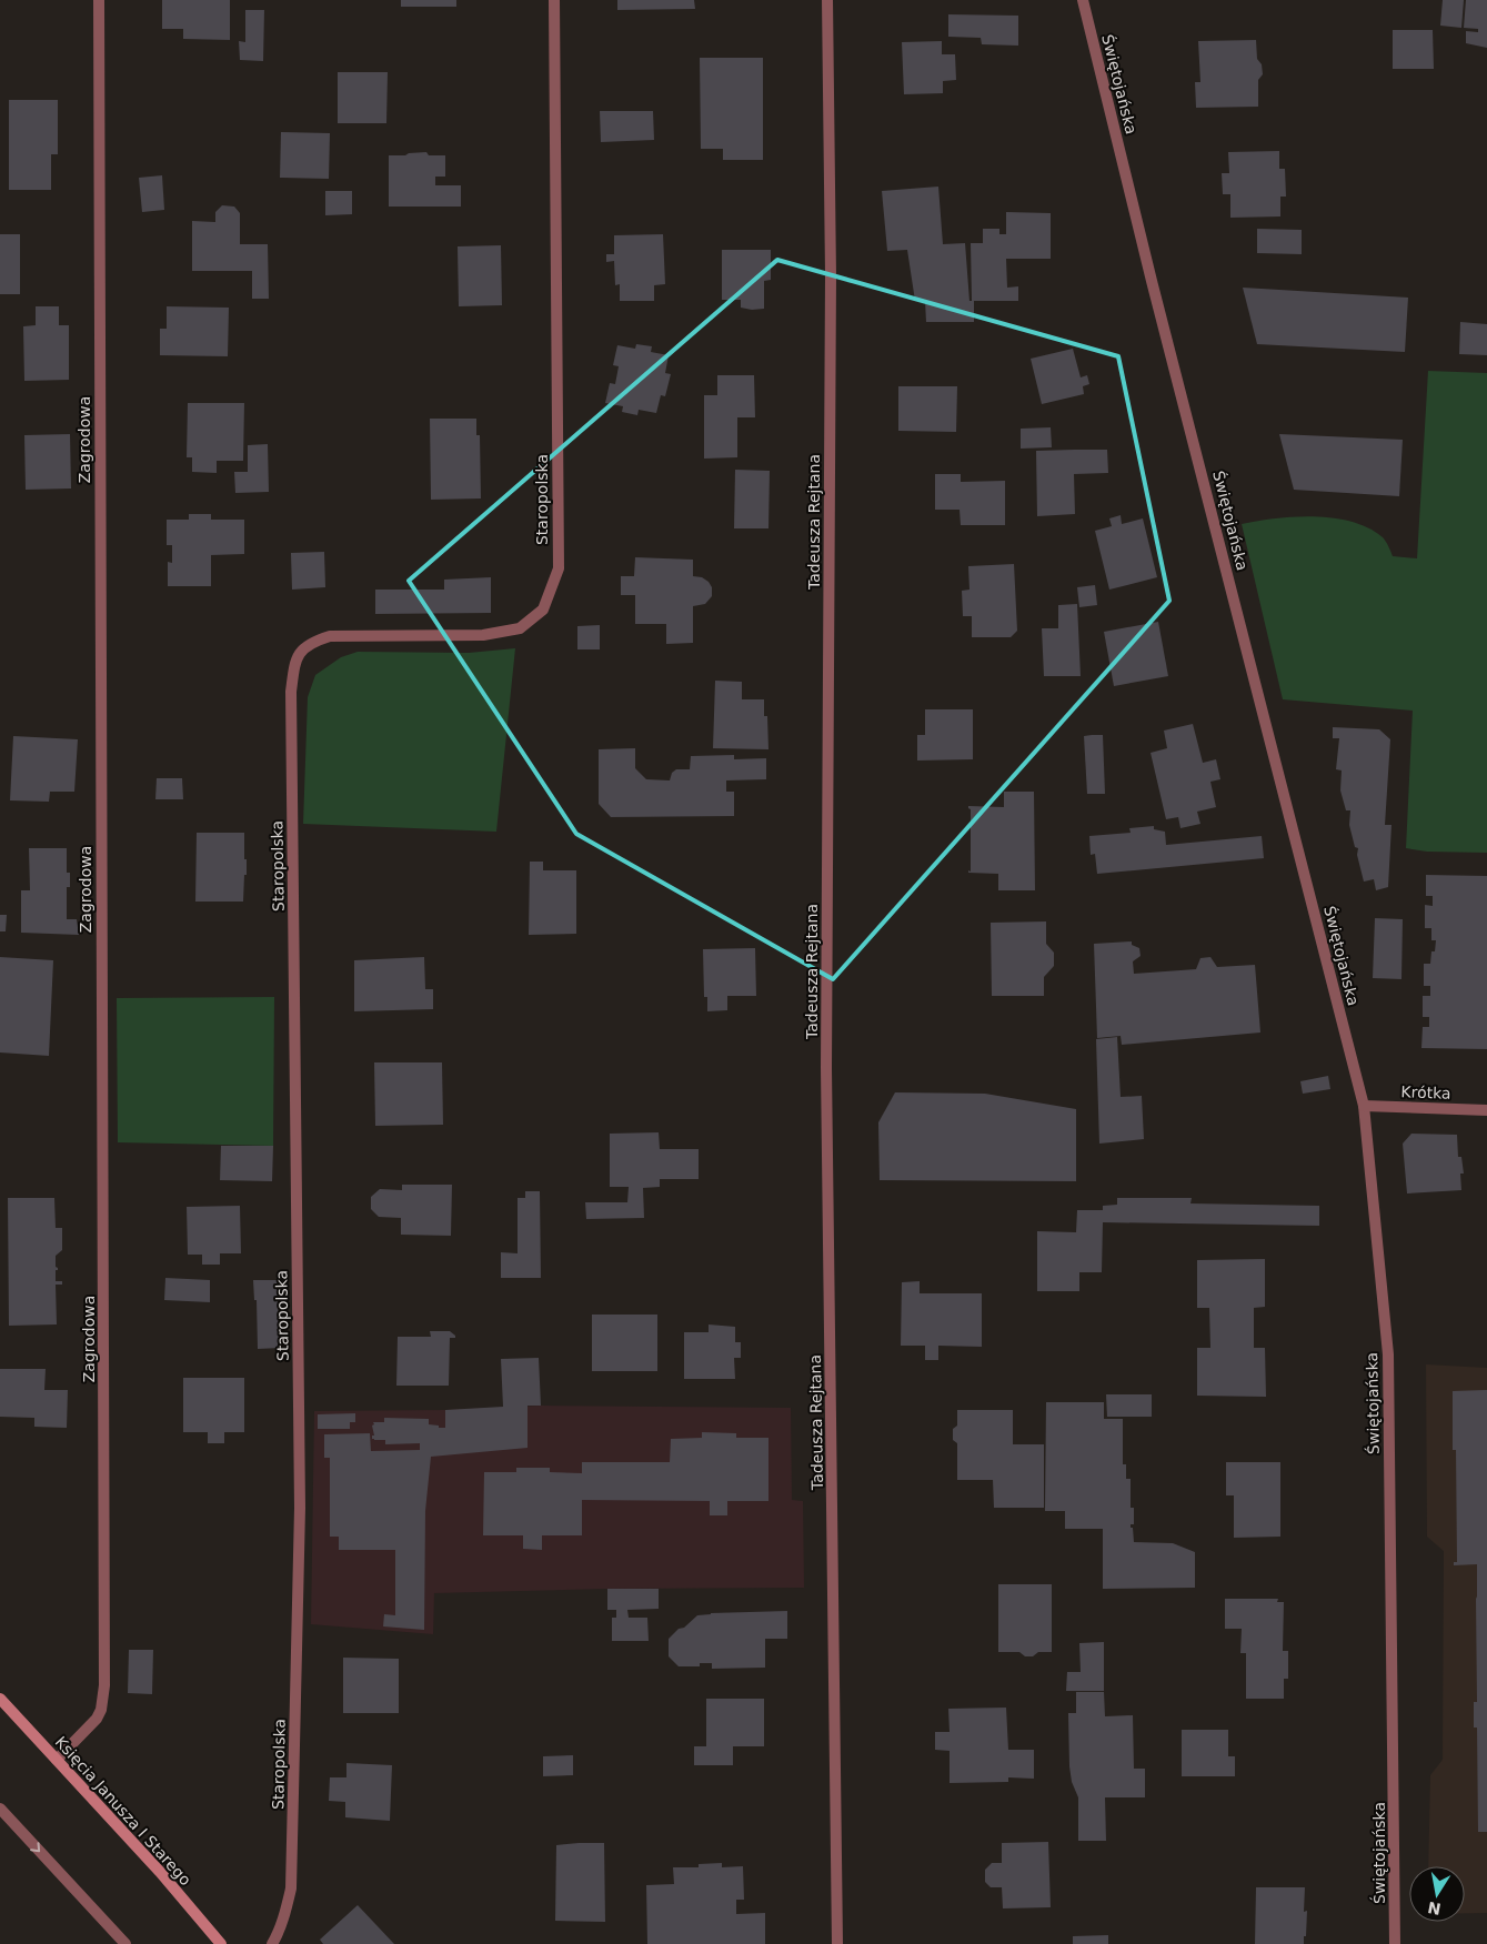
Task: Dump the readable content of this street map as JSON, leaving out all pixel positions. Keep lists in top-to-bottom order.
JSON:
{
  "streets": {
    "street": [
      "Świętojańska",
      "Zagrodowa",
      "Staropolska",
      "Tadeusza Rejtana",
      "Krótka",
      "Księcia Janusza I Starego"
    ]
  },
  "crossings": [
    ["Świętojańska", "Krótka"],
    ["Zagrodowa", "Księcia Janusza I Starego"]
  ],
  "north": "bottom"
}
